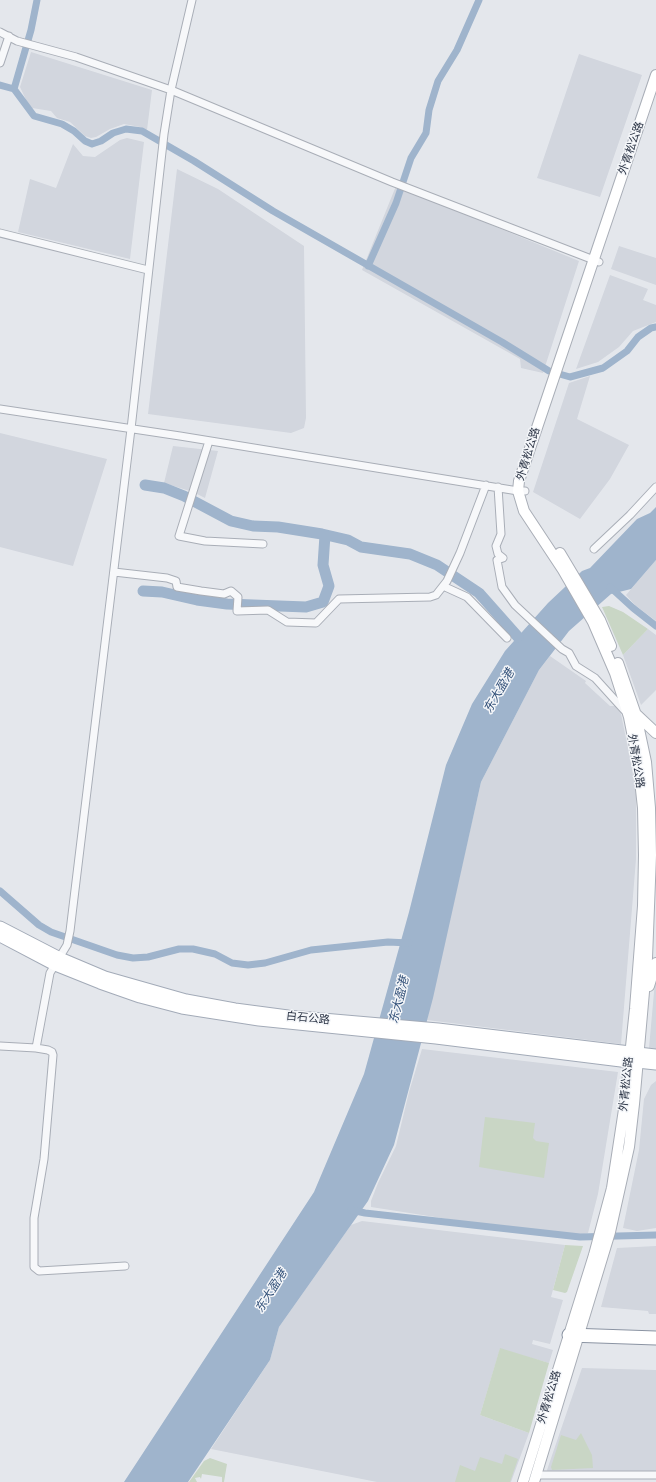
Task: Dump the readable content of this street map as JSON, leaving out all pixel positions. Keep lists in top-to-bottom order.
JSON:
{
  "streets": {
    "main road": ["外青松公路", "白石公路"]
  },
  "crossings": [
    ["外青松公路", "白石公路"]
  ],
  "water": ["东大盈港"]
}
